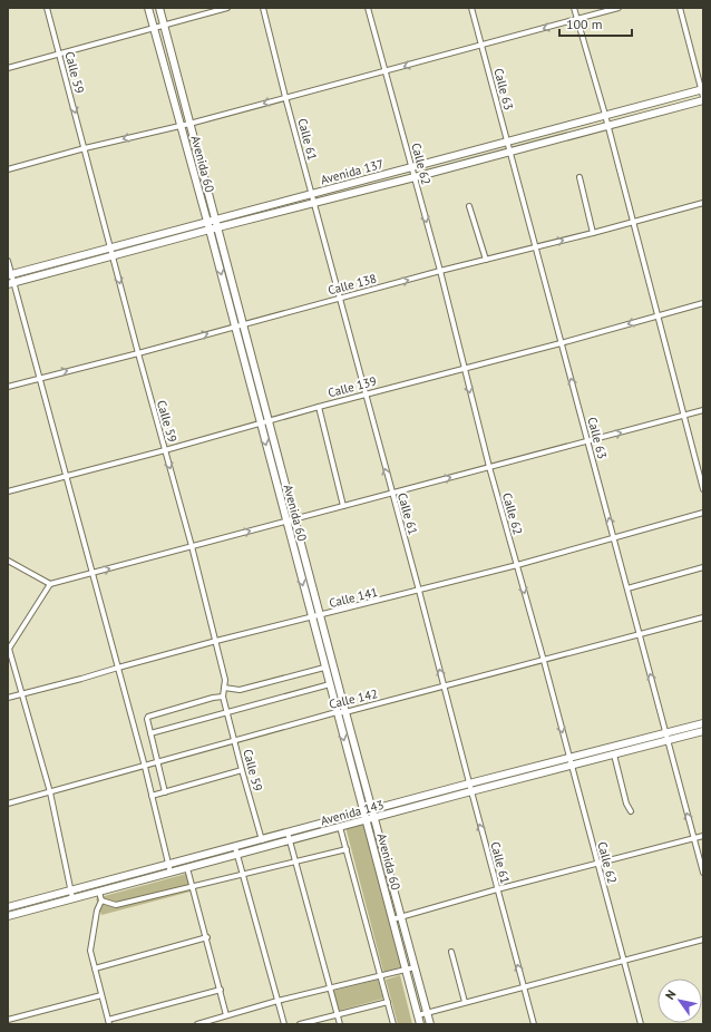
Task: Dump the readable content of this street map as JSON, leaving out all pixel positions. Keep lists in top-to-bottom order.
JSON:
{
  "streets": {
    "main road": ["Avenida 60", "Avenida 137", "Avenida 143"],
    "street": [
      "Calle 59",
      "Calle 63",
      "Calle 61",
      "Calle 62",
      "Calle 138",
      "Calle 139",
      "Calle 141",
      "Calle 142"
    ]
  },
  "crossings": [
    ["Calle 59", "Avenida 137"],
    ["Calle 59", "Calle 138"],
    ["Calle 59", "Calle 139"],
    ["Calle 59", "Calle 141"],
    ["Calle 59", "Calle 142"],
    ["Calle 59", "Avenida 143"],
    ["Calle 63", "Avenida 137"],
    ["Calle 63", "Calle 138"],
    ["Calle 63", "Calle 139"],
    ["Calle 63", "Calle 141"],
    ["Calle 63", "Calle 142"],
    ["Calle 63", "Avenida 143"],
    ["Calle 61", "Avenida 137"],
    ["Calle 61", "Calle 138"],
    ["Calle 61", "Calle 139"],
    ["Calle 61", "Calle 141"],
    ["Calle 61", "Calle 142"],
    ["Calle 61", "Avenida 143"],
    ["Avenida 60", "Avenida 137"],
    ["Avenida 60", "Calle 138"],
    ["Avenida 60", "Calle 139"],
    ["Avenida 60", "Calle 141"],
    ["Avenida 60", "Calle 142"],
    ["Avenida 60", "Avenida 143"],
    ["Calle 62", "Avenida 137"],
    ["Calle 62", "Calle 138"],
    ["Calle 62", "Calle 139"],
    ["Calle 62", "Calle 141"],
    ["Calle 62", "Calle 142"],
    ["Calle 62", "Avenida 143"]
  ],
  "one_way": [
    "Calle 63",
    "Calle 61",
    "Calle 62",
    "Calle 138"
  ],
  "scale_bar": "100 m",
  "north": "top left"
}
